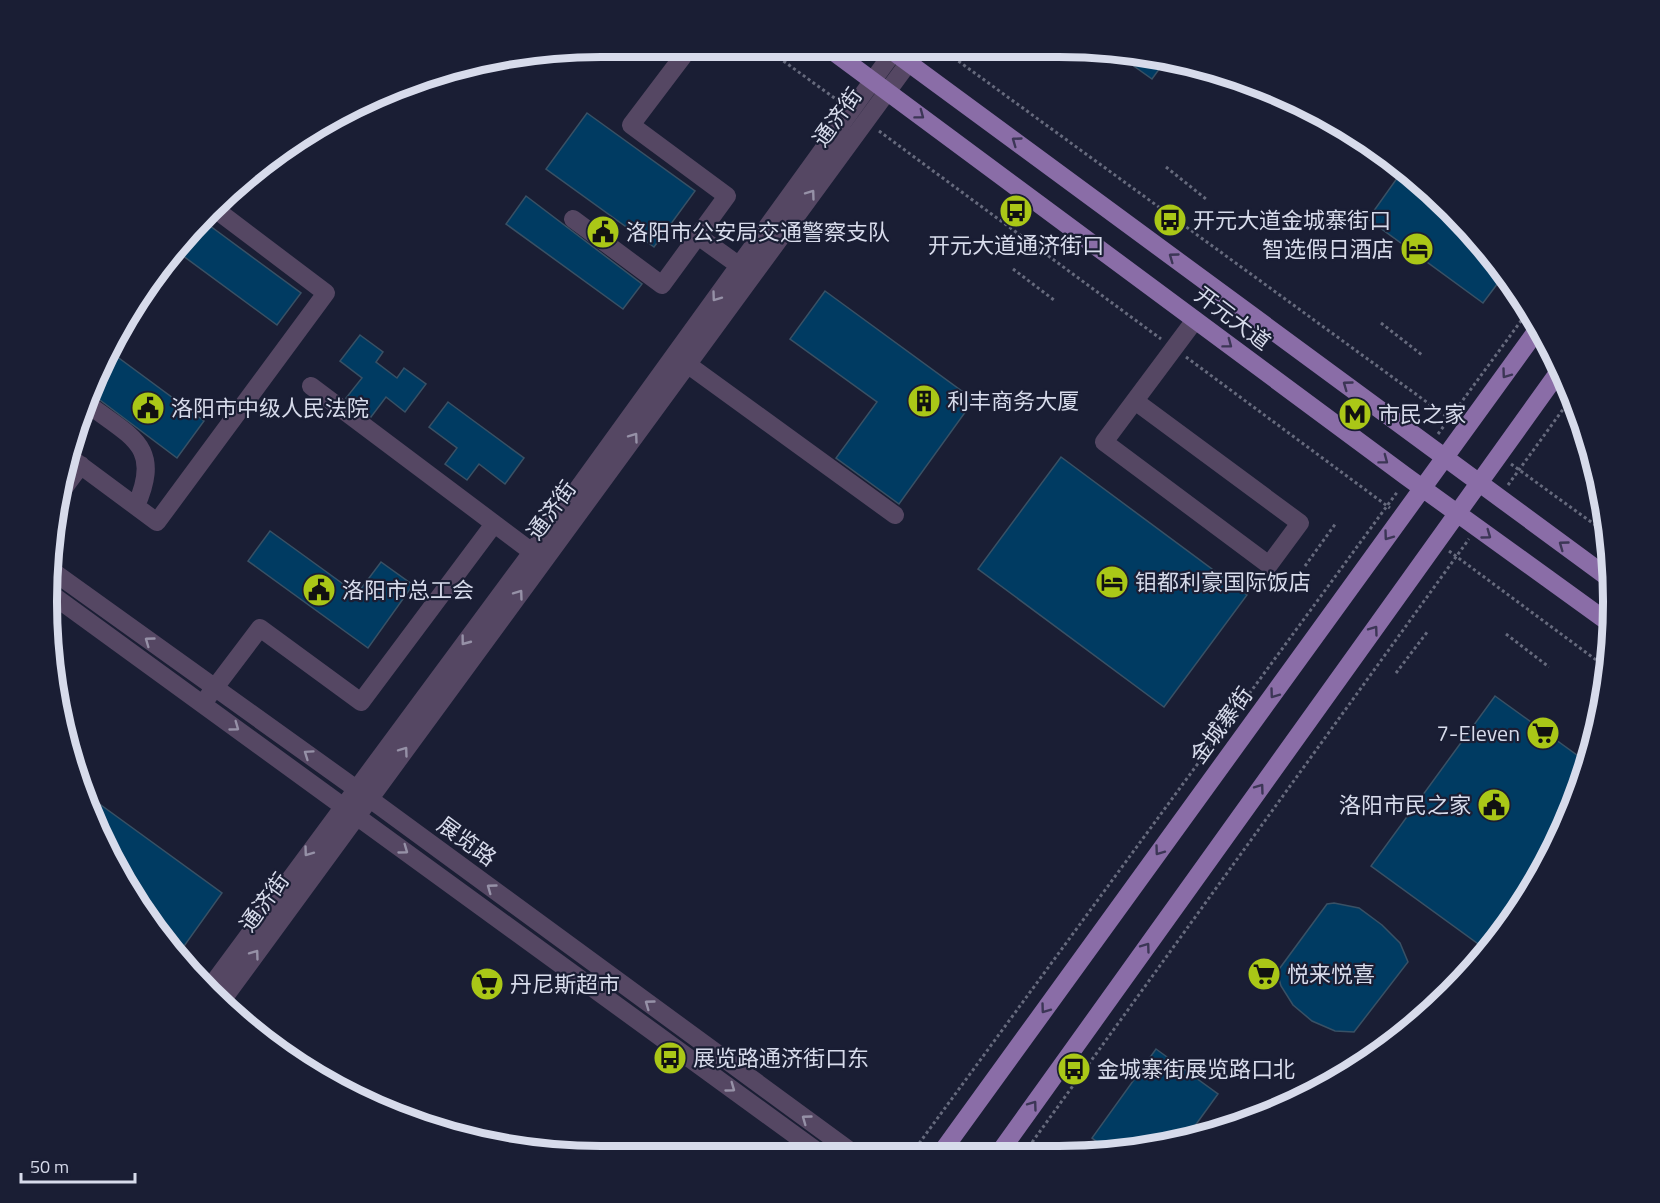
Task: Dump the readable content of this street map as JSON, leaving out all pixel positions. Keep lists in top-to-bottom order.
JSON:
{
  "streets": {
    "main road": ["开元大道", "金城寨街"],
    "street": ["通济街", "展览路"]
  },
  "crossings": [
    ["通济街", "开元大道"],
    ["通济街", "展览路"],
    ["开元大道", "金城寨街"]
  ],
  "places": {
    "bus stop": [
      "开元大道通济街口",
      "开元大道金城寨街口",
      "展览路通济街口东",
      "金城寨街展览路口北"
    ],
    "public building": [
      "洛阳市公安局交通警察支队",
      "洛阳市中级人民法院",
      "洛阳市总工会",
      "洛阳市民之家"
    ],
    "hotel": ["智选假日酒店", "钼都利豪国际饭店"],
    "building": ["利丰商务大厦"],
    "metro station": ["市民之家"],
    "supermarket": ["7-Eleven", "悦来悦喜", "丹尼斯超市"]
  },
  "scale_bar": "50 m"
}
